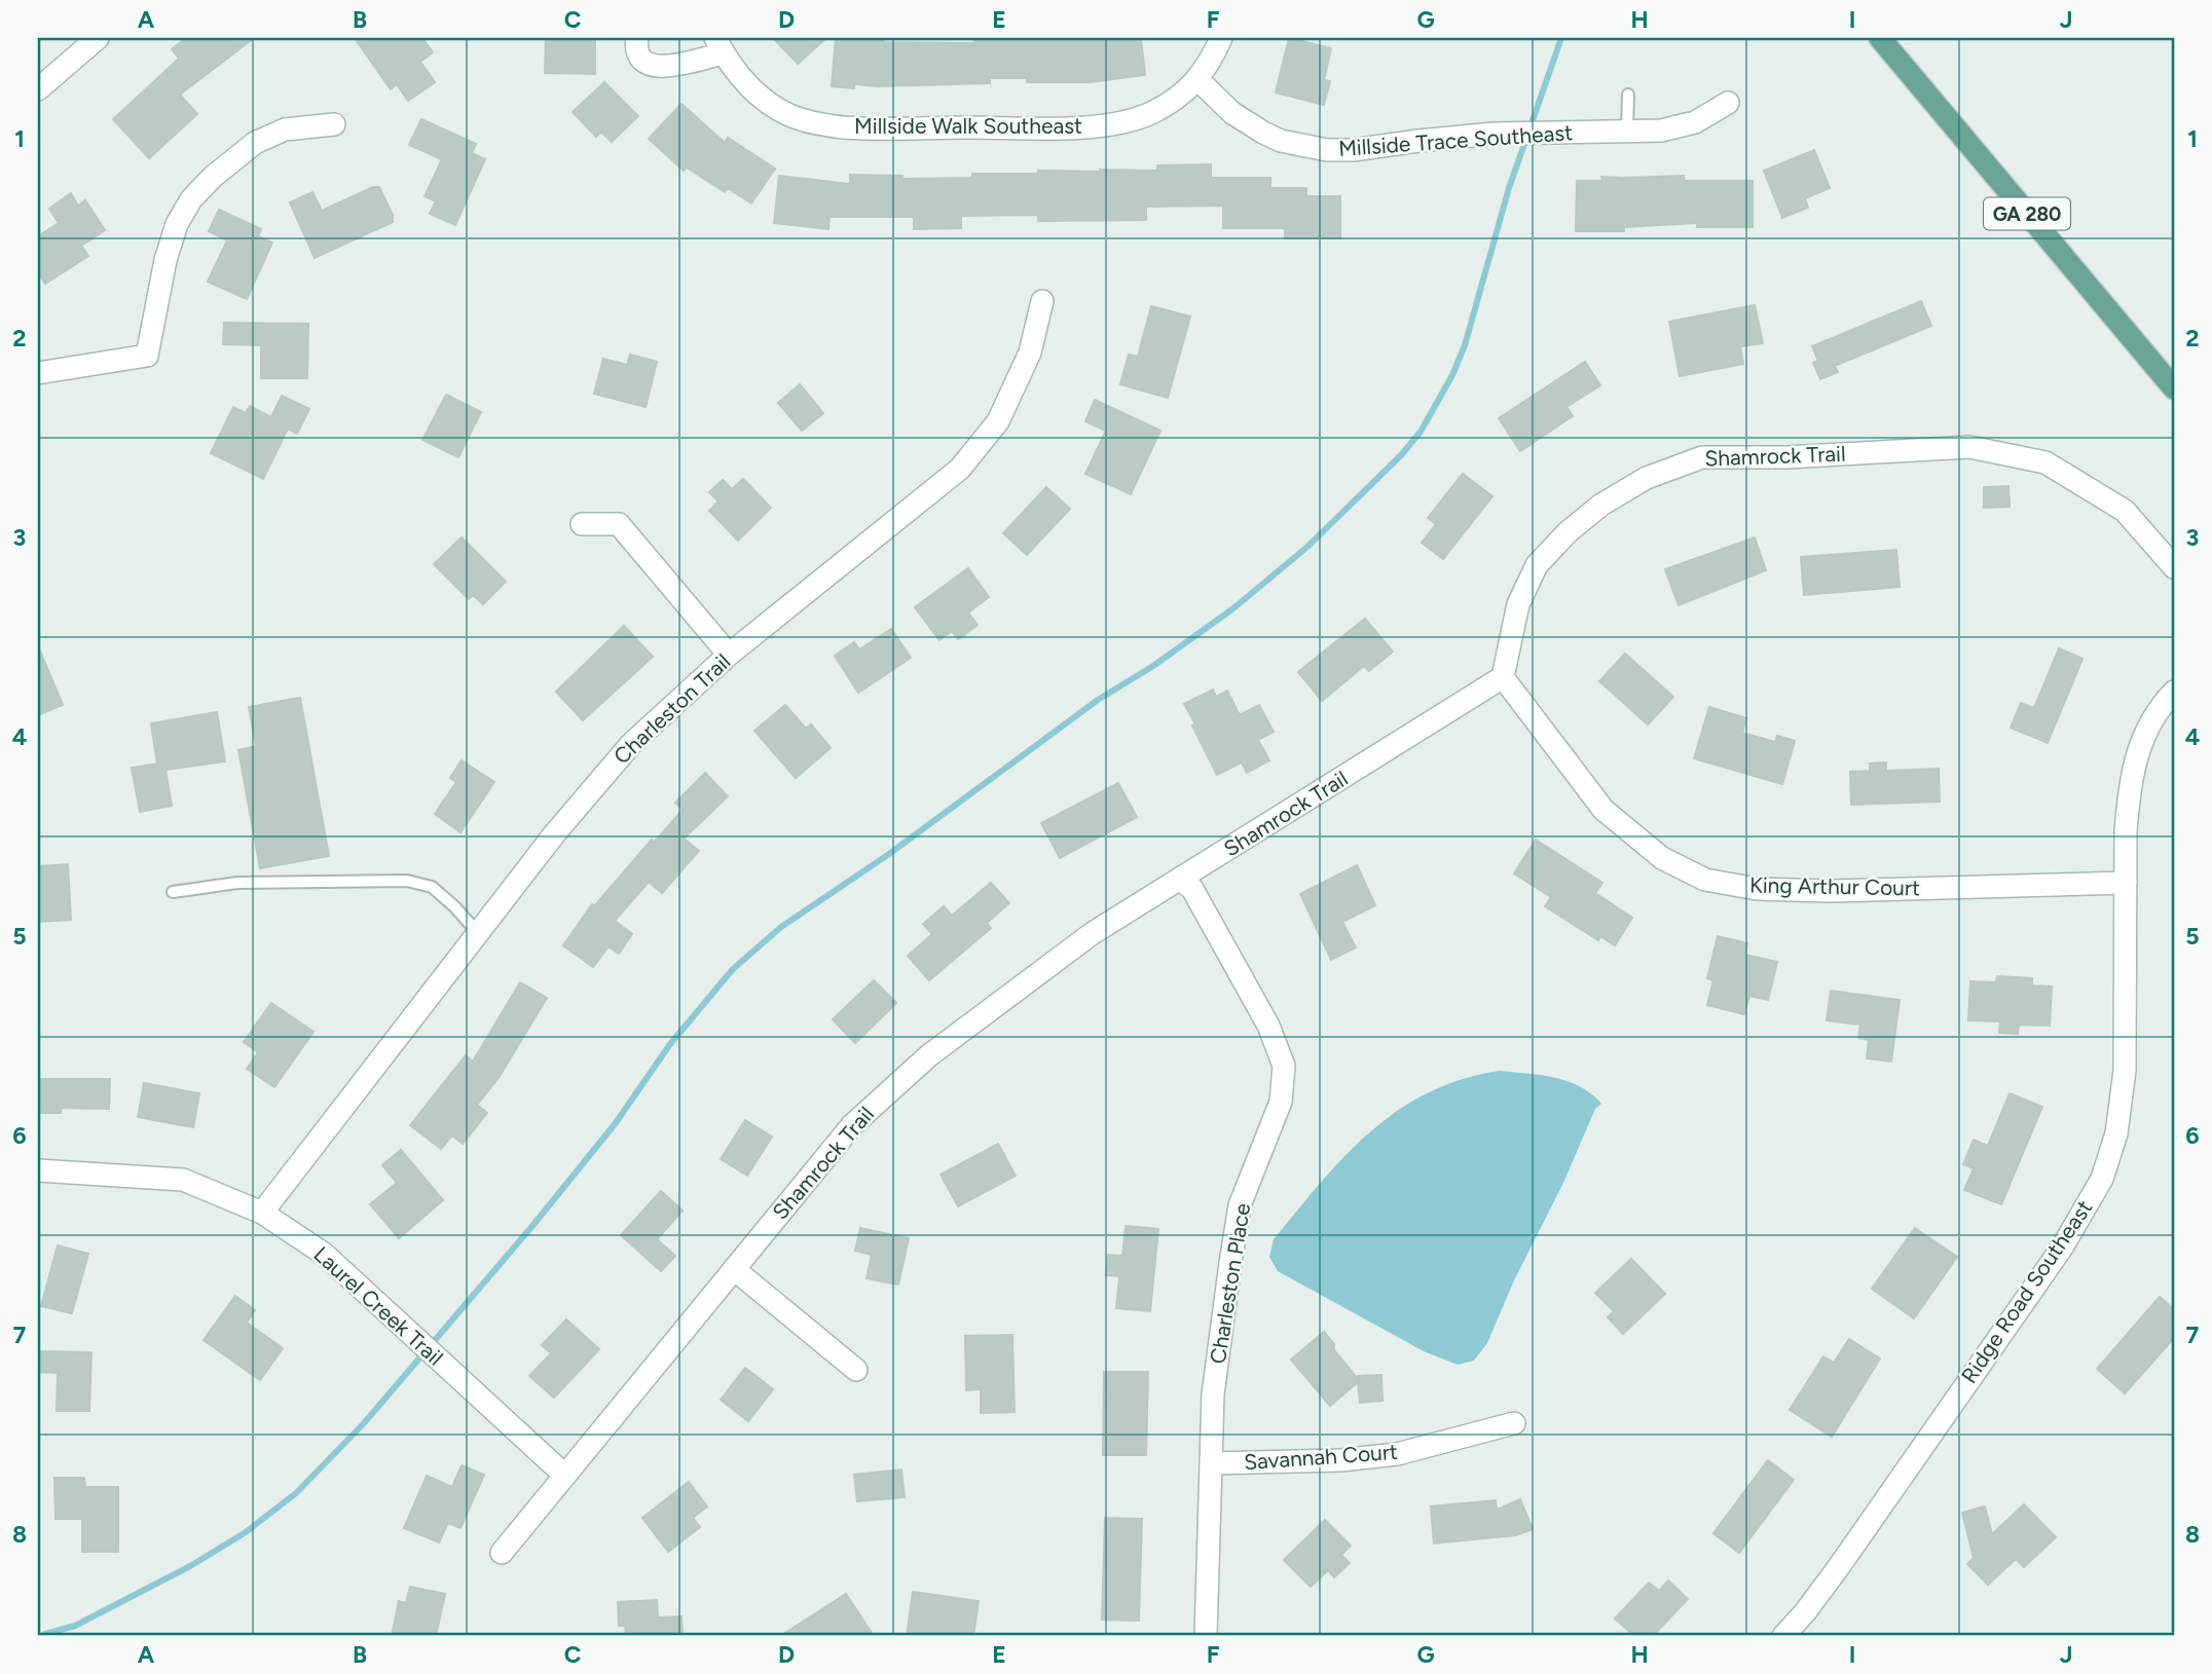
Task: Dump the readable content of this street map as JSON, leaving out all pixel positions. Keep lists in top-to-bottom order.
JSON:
{
  "streets": {
    "main road": ["GA 280"],
    "street": [
      "Millside Walk Southeast",
      "Millside Trace Southeast",
      "Shamrock Trail",
      "Charleston Trail",
      "King Arthur Court",
      "Charleston Place",
      "Ridge Road Southeast",
      "Laurel Creek Trail",
      "Savannah Court"
    ]
  },
  "crossings": [
    ["Millside Walk Southeast", "Millside Trace Southeast"],
    ["Shamrock Trail", "King Arthur Court"],
    ["Shamrock Trail", "Charleston Place"],
    ["Shamrock Trail", "Laurel Creek Trail"],
    ["Charleston Trail", "Laurel Creek Trail"],
    ["King Arthur Court", "Ridge Road Southeast"],
    ["Charleston Place", "Savannah Court"]
  ],
  "grid": {
    "columns": [
      "A",
      "B",
      "C",
      "D",
      "E",
      "F",
      "G",
      "H",
      "I",
      "J"
    ],
    "rows": [
      "1",
      "2",
      "3",
      "4",
      "5",
      "6",
      "7",
      "8"
    ]
  }
}
